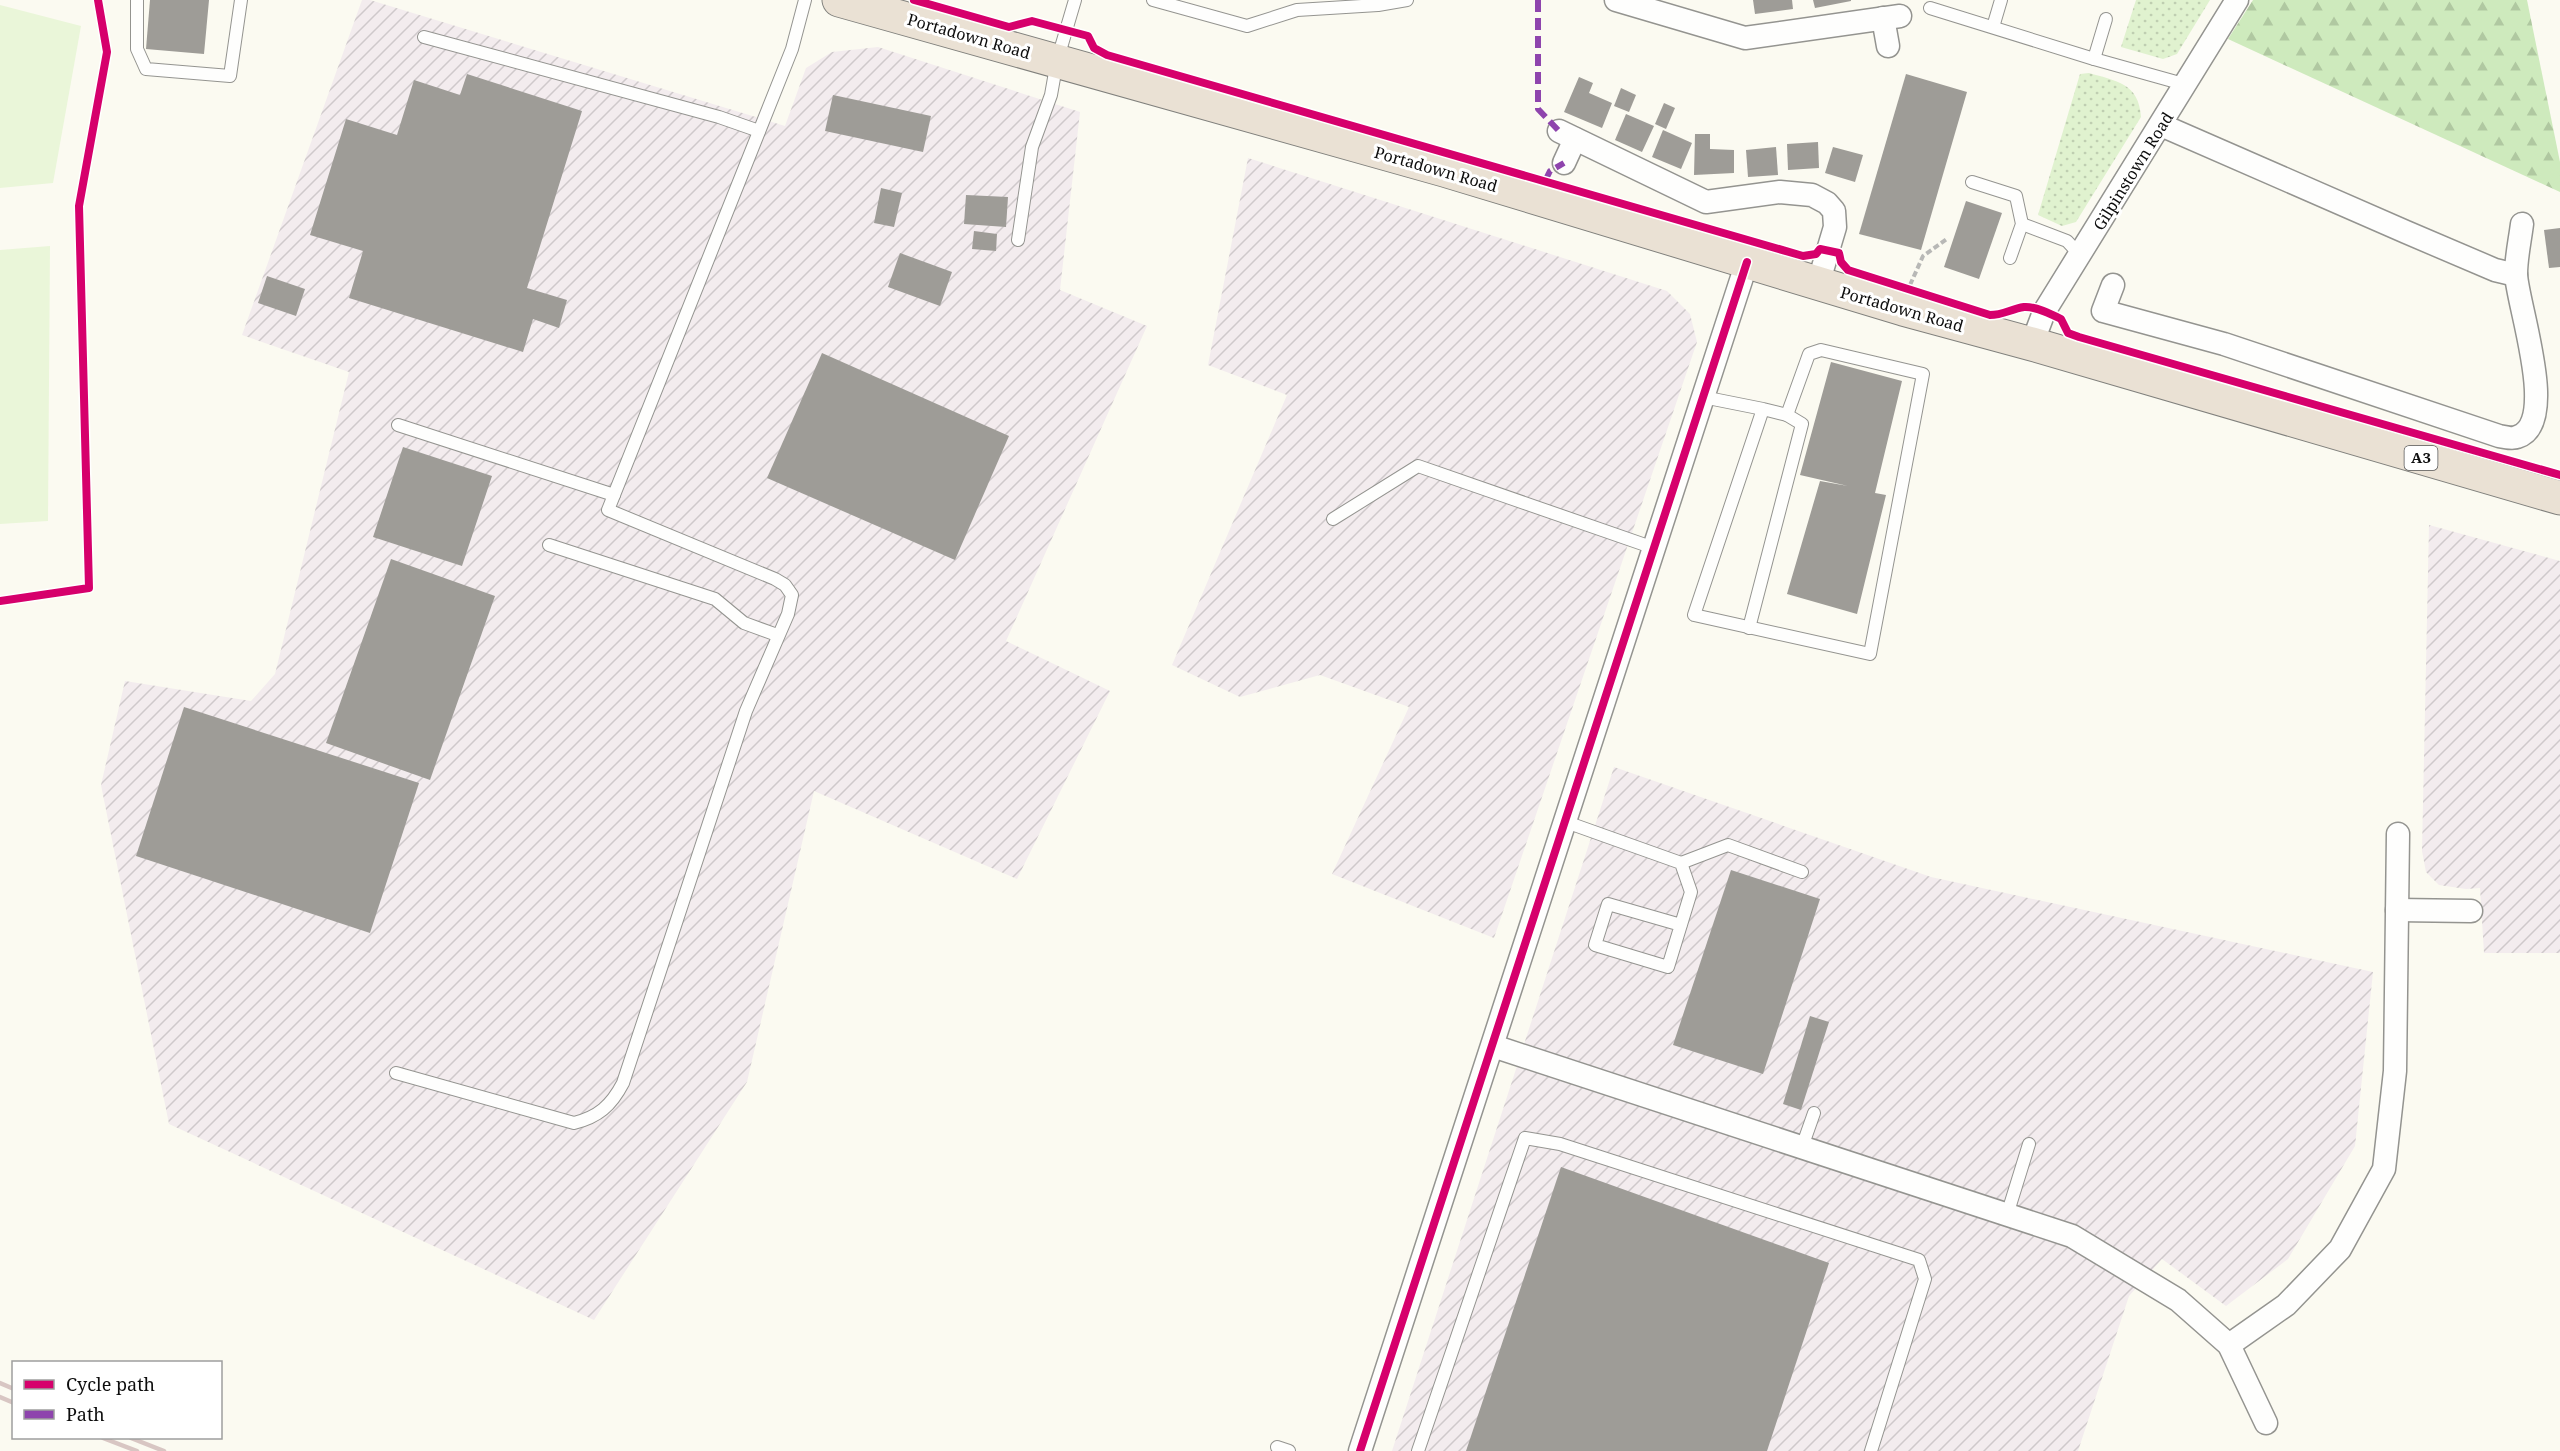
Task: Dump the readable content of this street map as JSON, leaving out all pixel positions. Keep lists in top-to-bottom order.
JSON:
{
  "streets": {
    "highway": ["Portadown Road", "A3"],
    "street": ["Gilpinstown Road"]
  },
  "crossings": [
    ["Portadown Road", "Gilpinstown Road"],
    ["Portadown Road", "A3"],
    ["Gilpinstown Road", "A3"]
  ],
  "legend": ["Cycle path", "Path"]
}
